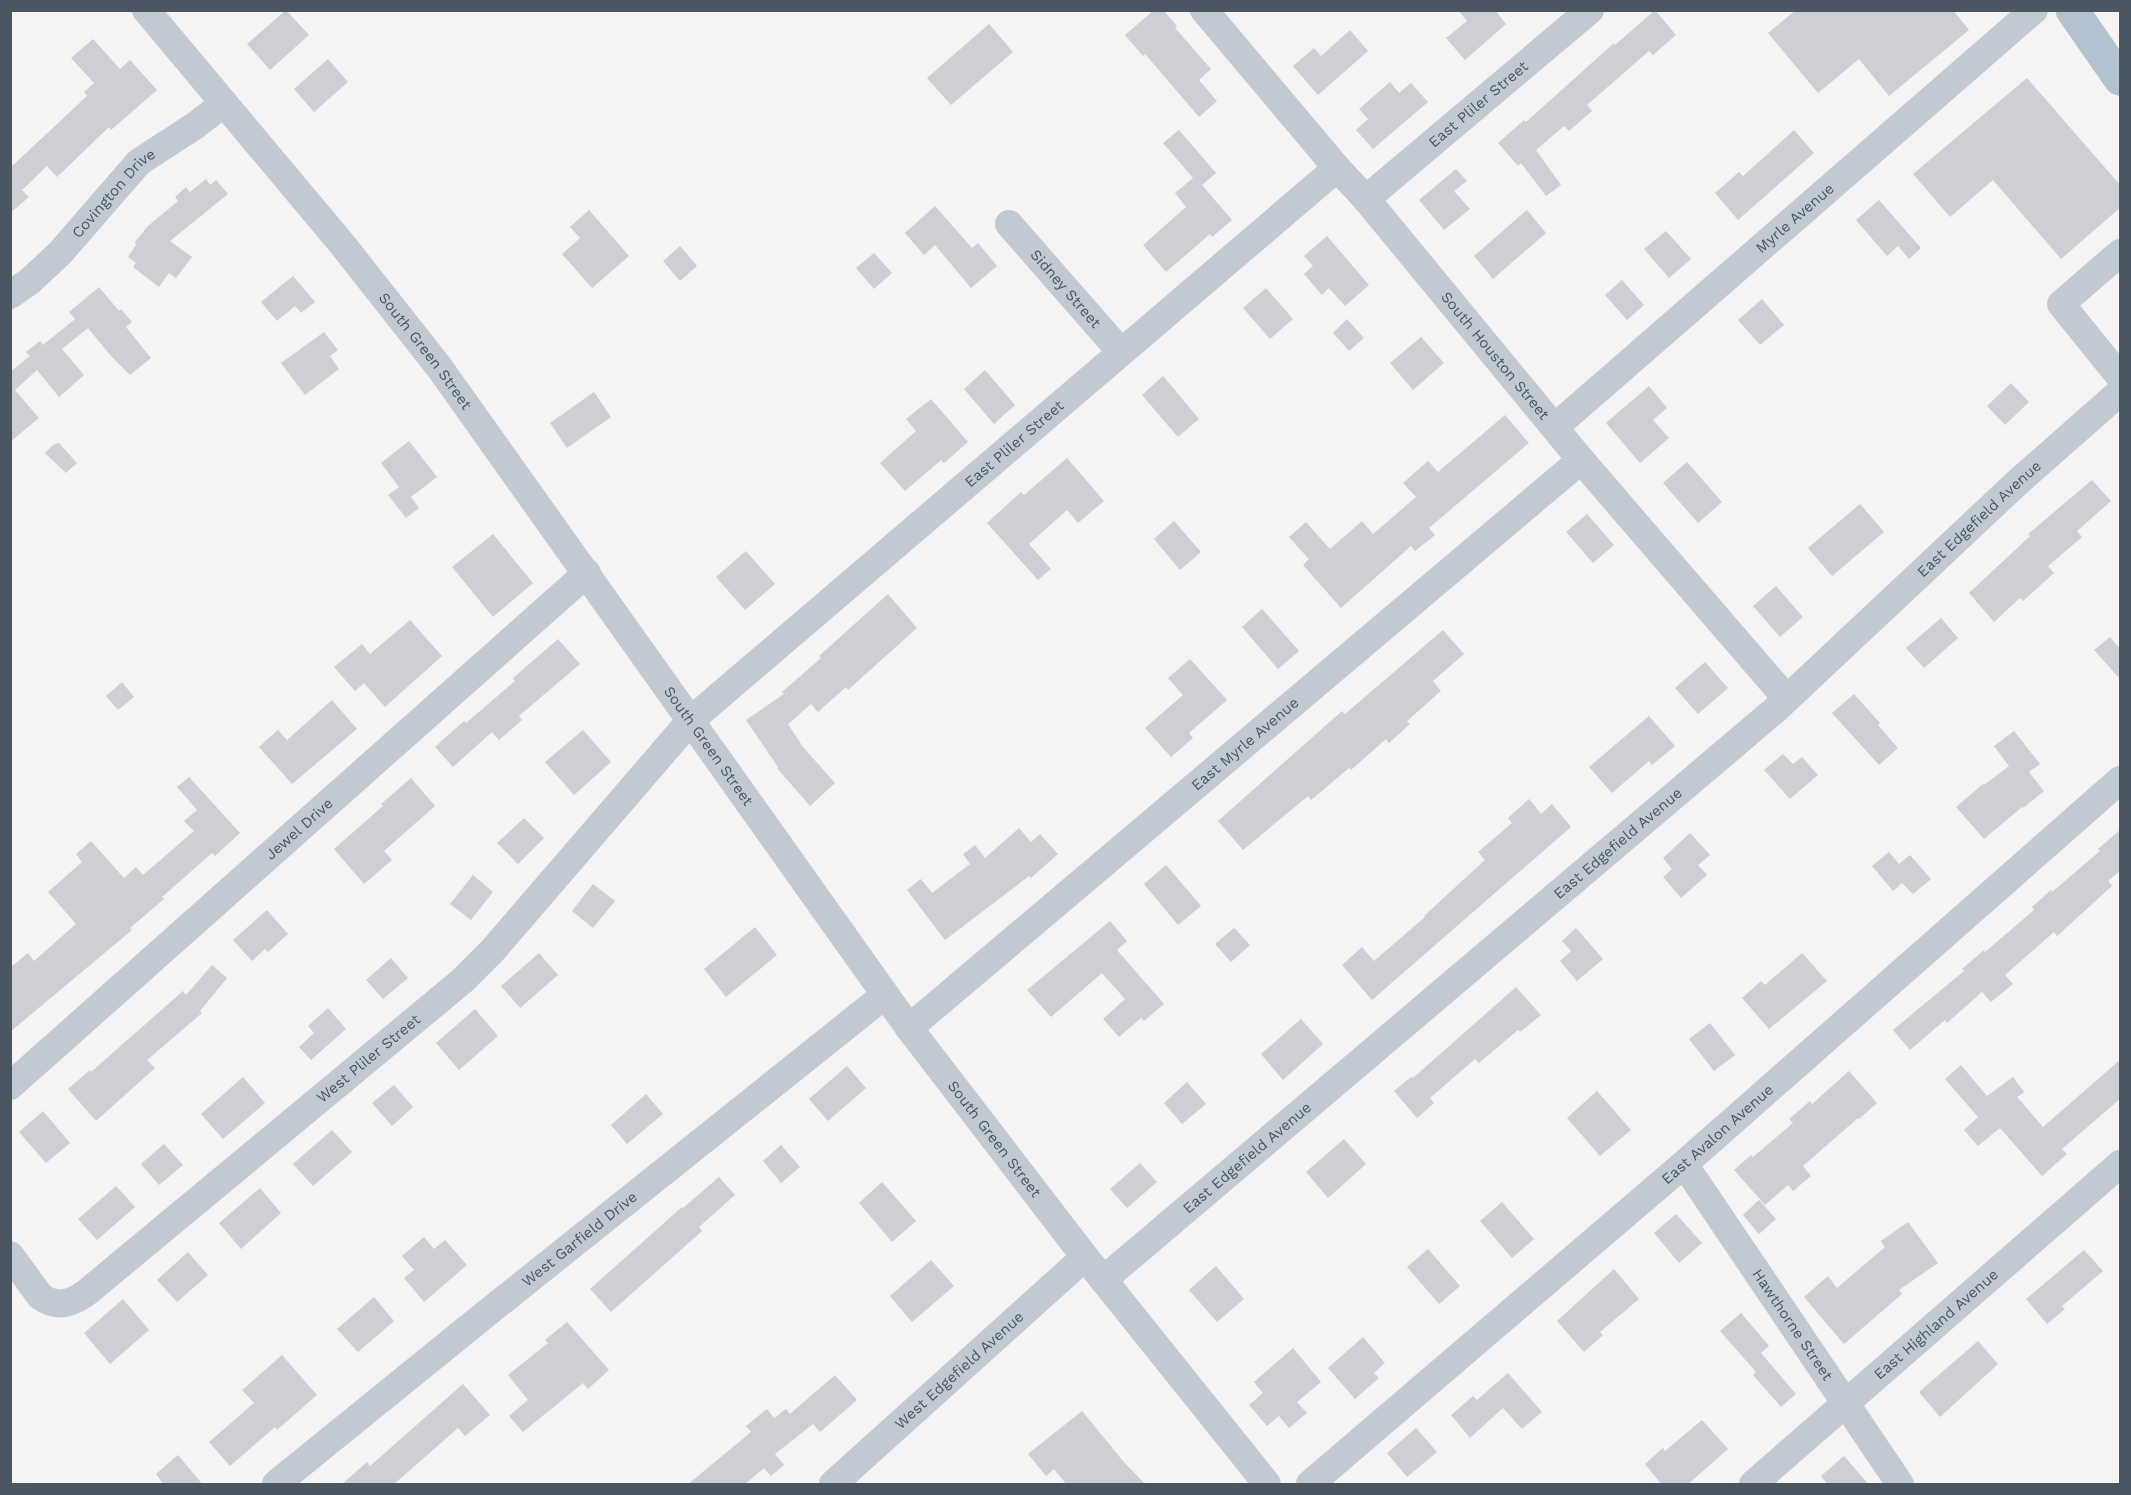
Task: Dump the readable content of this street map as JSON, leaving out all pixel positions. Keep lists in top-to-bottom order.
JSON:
{
  "streets": {
    "street": [
      "East Pliler Street",
      "Covington Drive",
      "Myrle Avenue",
      "Sidney Street",
      "South Green Street",
      "South Houston Street",
      "East Edgefield Avenue",
      "East Myrle Avenue",
      "Jewel Drive",
      "West Pliler Street",
      "East Avalon Avenue",
      "West Garfield Drive",
      "Hawthorne Street",
      "East Highland Avenue",
      "West Edgefield Avenue"
    ]
  },
  "crossings": [
    ["East Pliler Street", "Sidney Street"],
    ["East Pliler Street", "South Green Street"],
    ["East Pliler Street", "South Houston Street"],
    ["East Pliler Street", "West Pliler Street"],
    ["Covington Drive", "South Green Street"],
    ["Myrle Avenue", "South Houston Street"],
    ["South Green Street", "East Edgefield Avenue"],
    ["South Green Street", "East Myrle Avenue"],
    ["South Green Street", "Jewel Drive"],
    ["South Green Street", "West Pliler Street"],
    ["South Green Street", "West Garfield Drive"],
    ["South Green Street", "West Edgefield Avenue"],
    ["South Houston Street", "East Edgefield Avenue"],
    ["South Houston Street", "East Myrle Avenue"],
    ["East Avalon Avenue", "Hawthorne Street"],
    ["Hawthorne Street", "East Highland Avenue"]
  ]
}
